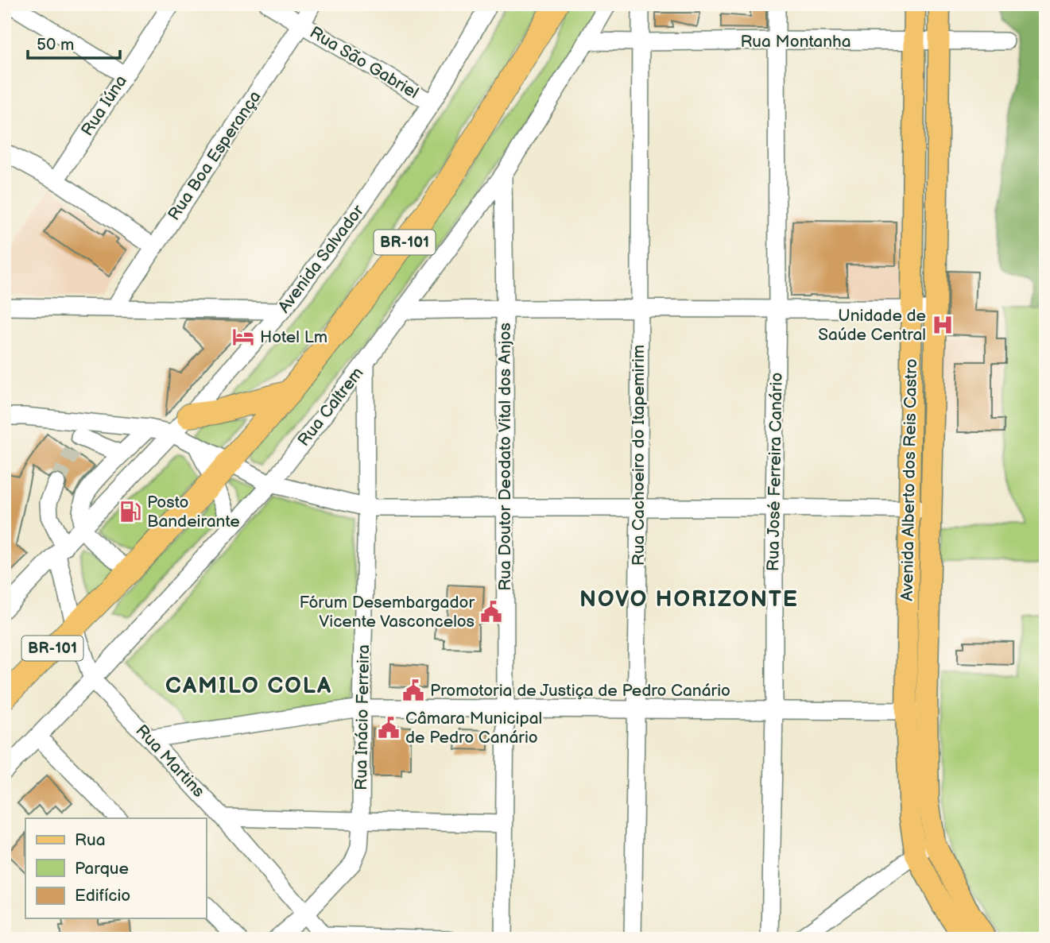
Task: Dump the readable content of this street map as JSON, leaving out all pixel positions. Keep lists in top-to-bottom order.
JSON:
{
  "streets": {
    "highway": ["BR-101"],
    "main road": ["Avenida Alberto dos Reis Castro"],
    "street": [
      "Rua Montanha",
      "Rua São Gabriel",
      "Rua Iúna",
      "Rua Boa Esperança",
      "Avenida Salvador",
      "Rua Caltrem",
      "Rua Cachoeiro do Itapemirim",
      "Rua Doutor Deodato Vital dos Anjos",
      "Rua José Ferreira Canário",
      "Rua Inácio Ferreira",
      "Rua Martins"
    ]
  },
  "crossings": [
    ["Rua Montanha", "Rua Caltrem"],
    ["Rua Montanha", "Rua Cachoeiro do Itapemirim"],
    ["Rua Montanha", "Rua José Ferreira Canário"],
    ["Rua Montanha", "Avenida Alberto dos Reis Castro"],
    ["Rua São Gabriel", "Rua Boa Esperança"],
    ["Rua São Gabriel", "Avenida Salvador"],
    ["BR-101", "Rua Martins"],
    ["Avenida Salvador", "Rua Martins"],
    ["Rua Caltrem", "Rua Doutor Deodato Vital dos Anjos"],
    ["Rua Caltrem", "Rua Inácio Ferreira"],
    ["Rua Caltrem", "Rua Martins"],
    ["Rua Inácio Ferreira", "Rua Martins"]
  ],
  "districts": ["NOVO HORIZONTE", "CAMILO COLA"],
  "places": {
    "hospital": ["Unidade de Saúde Central"],
    "hotel": ["Hotel Lm"],
    "fuel station": ["Posto Bandeirante"],
    "public building": ["Fórum Desembargador Vicente Vasconcelos", "Promotoria de Justiça de Pedro Canário", "Câmara Municipal de Pedro Canário"]
  },
  "legend": ["Rua", "Parque", "Edifício"],
  "scale_bar": "50 m"
}
